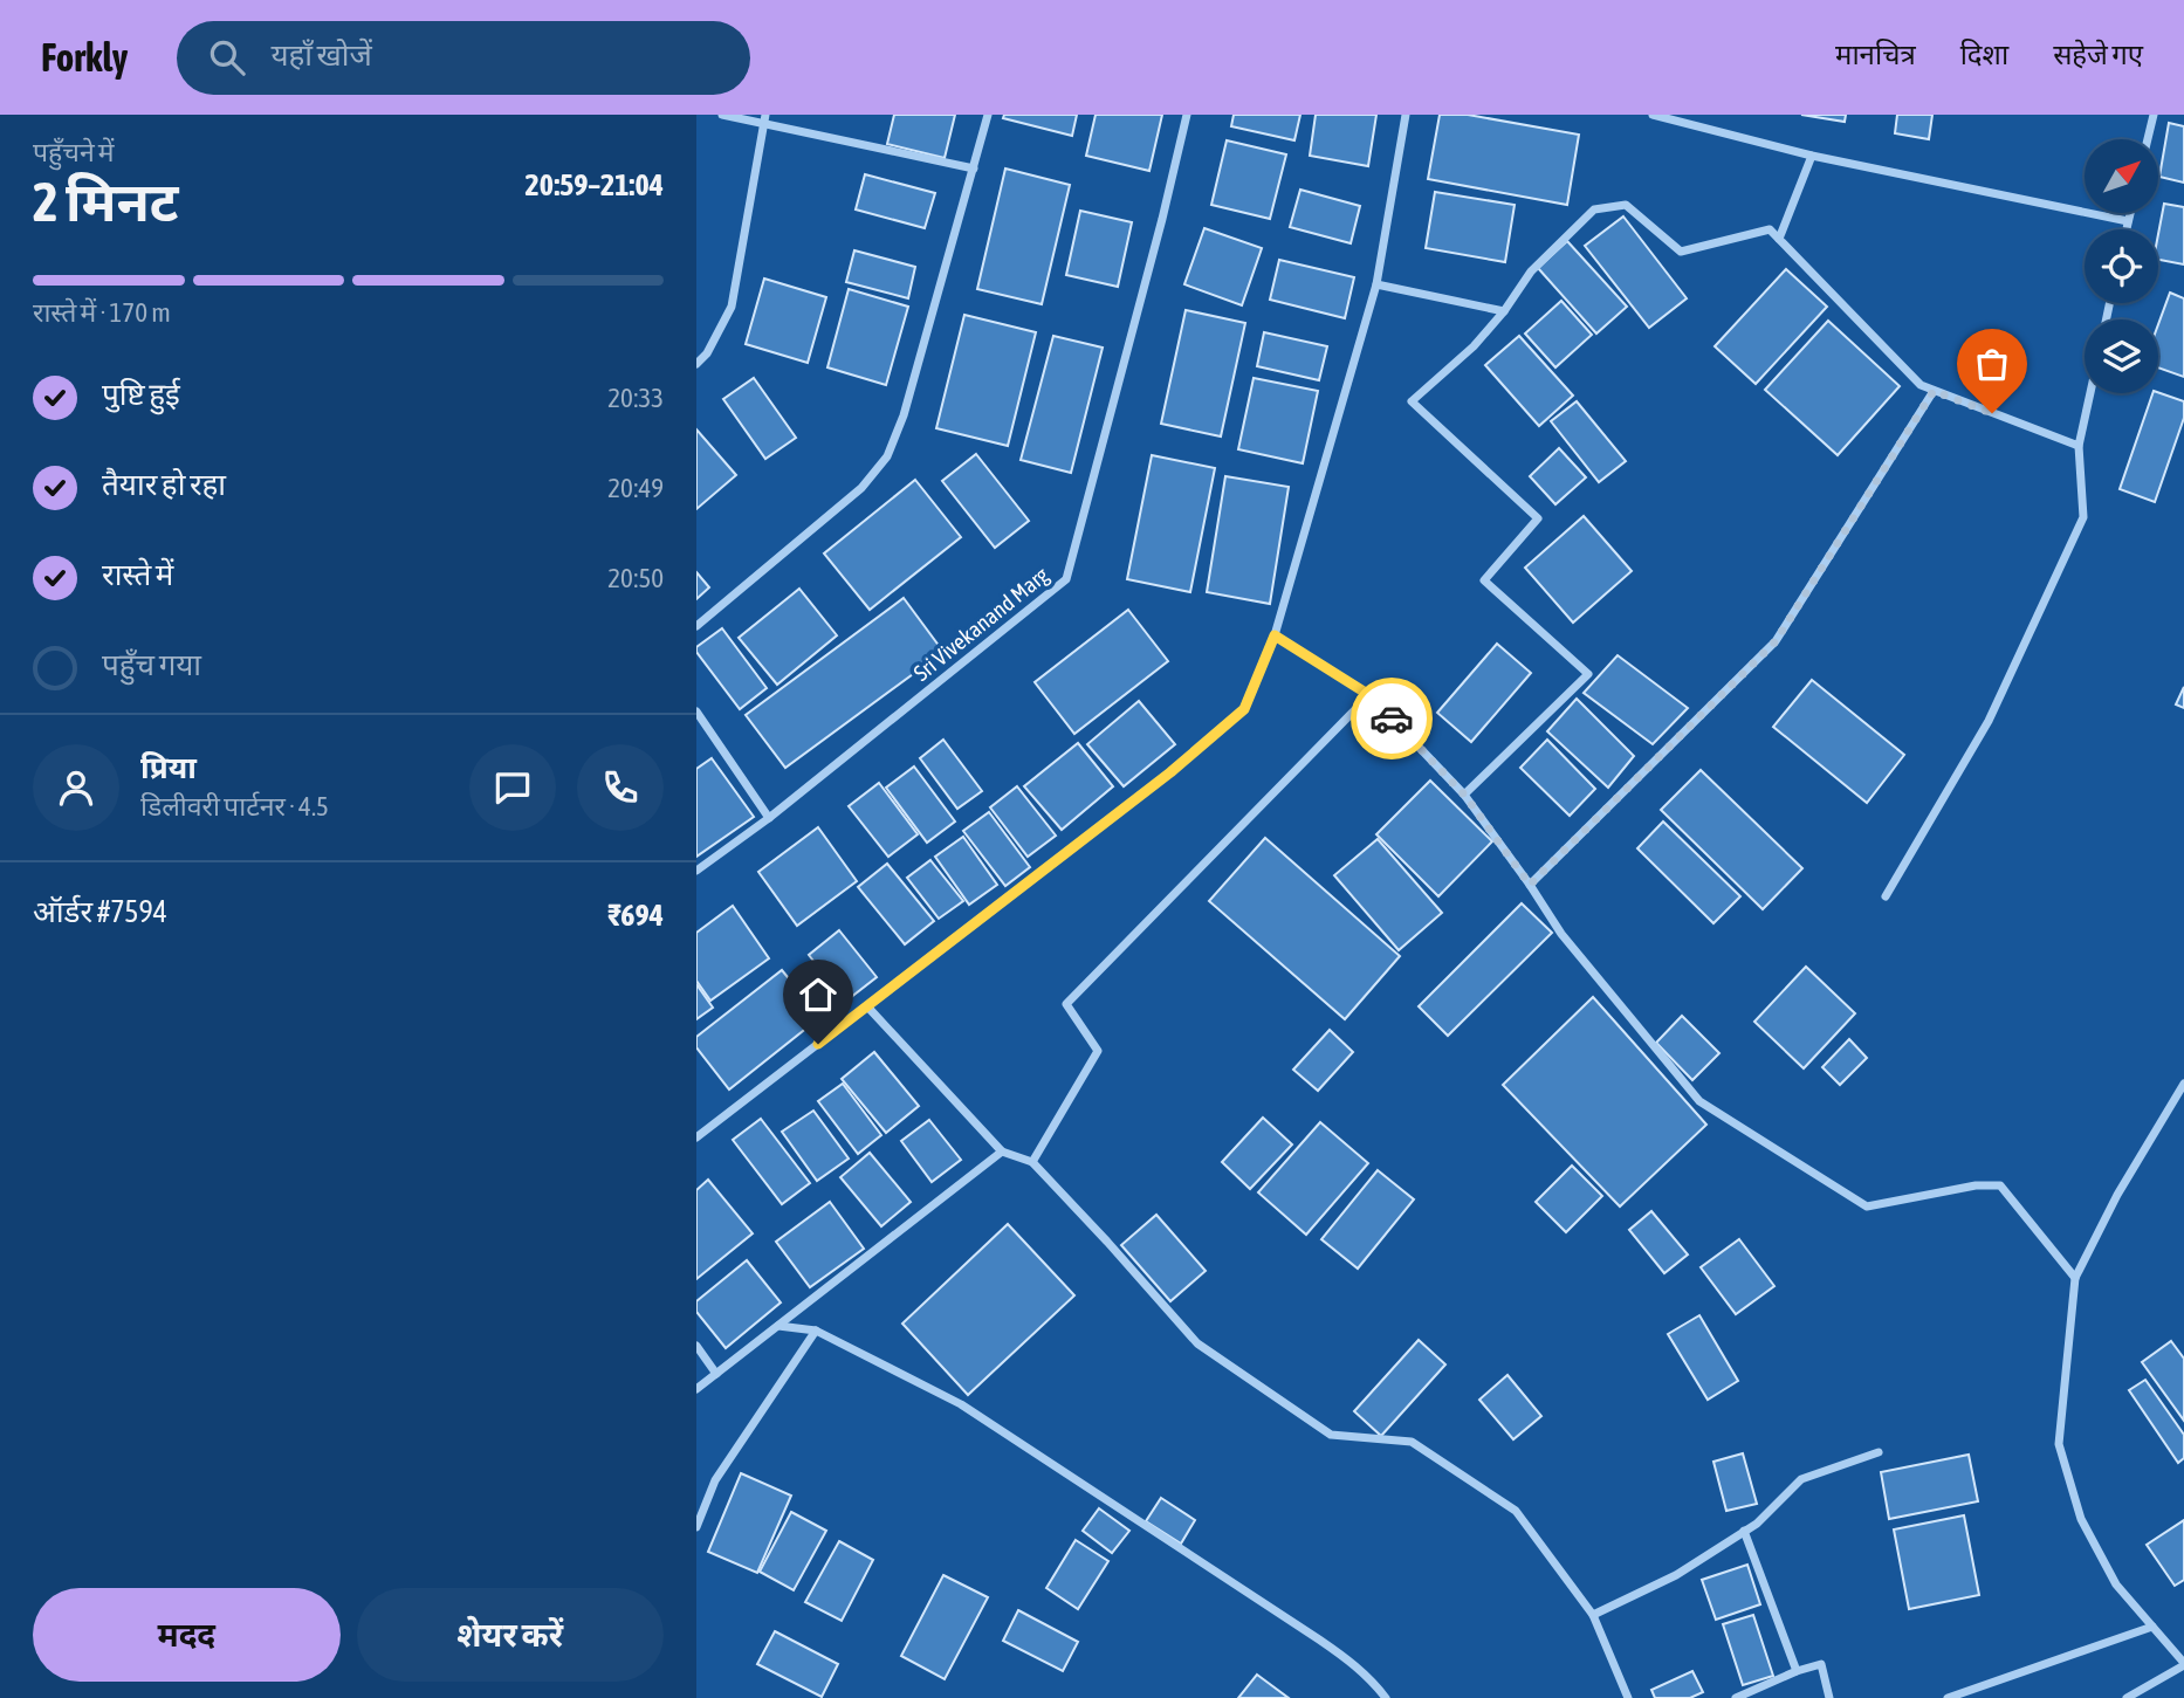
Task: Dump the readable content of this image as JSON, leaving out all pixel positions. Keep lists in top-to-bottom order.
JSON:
{
  "streets": {
    "street": ["Sri Vivekanand Marg"]
  },
  "north": "top right",
  "page": {
    "header": "Forkly",
    "search": "यहाँ खोजें",
    "nav": ["मानचित्र", "दिशा", "सहेजे गए"],
    "heading": ["2 मिनट", "पहुँचने में", "20:59–21:04"],
    "panel": [
      "प्रिया",
      "डिलीवरी पार्टनर · 4.5",
      "ऑर्डर #7594",
      "₹694"
    ],
    "bar": "रास्ते में · 170 m",
    "list": [
      ["पुष्टि हुई", "20:33"],
      ["तैयार हो रहा", "20:49"],
      ["रास्ते में", "20:50"],
      "पहुँच गया"
    ],
    "buttons": ["मदद", "शेयर करें"]
  }
}
